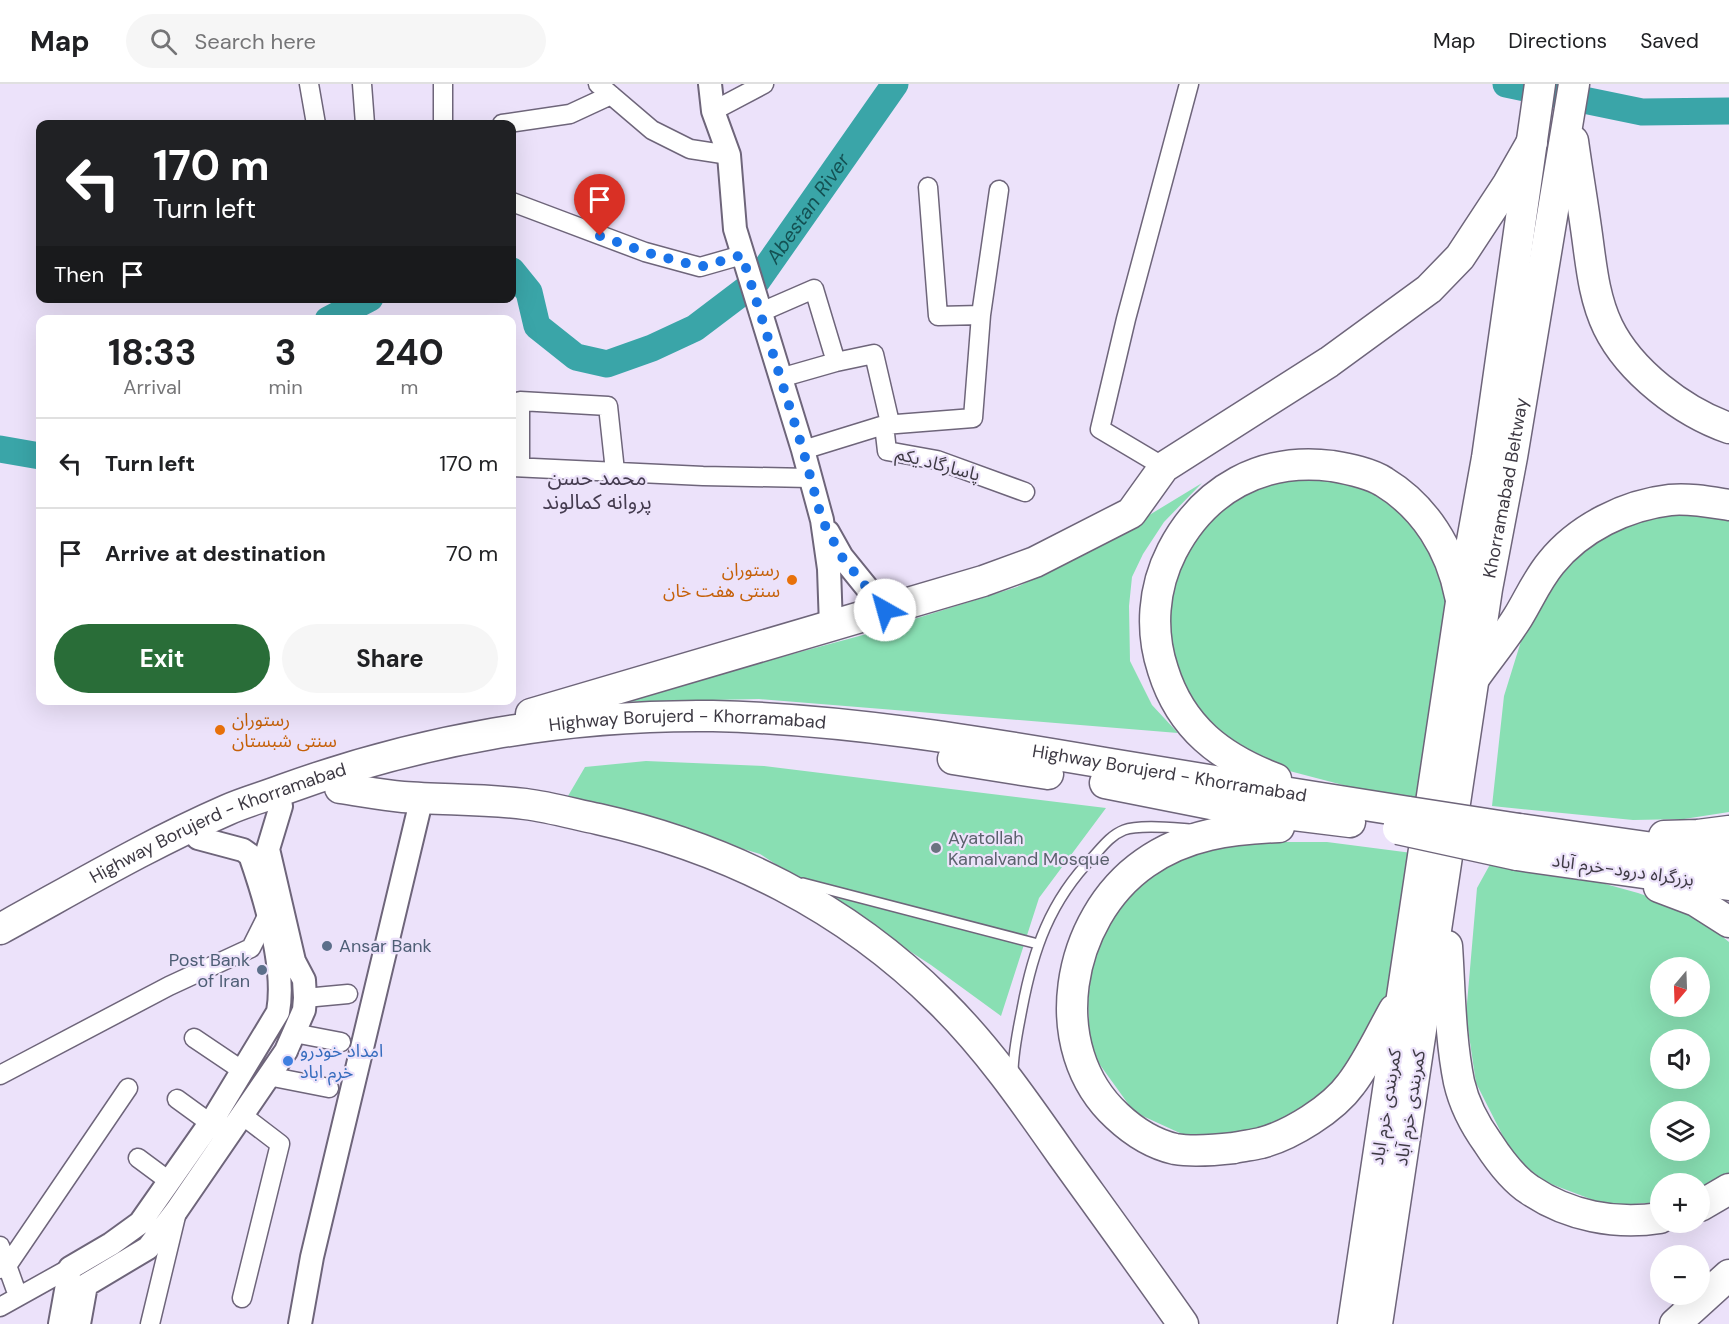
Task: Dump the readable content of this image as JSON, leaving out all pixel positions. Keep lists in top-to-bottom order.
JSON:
{
  "streets": {
    "highway": [
      "Khorramabad Beltway",
      "Highway Borujerd - Khorramabad",
      "بزرگراه درود-خرم آباد",
      "کمربندی خرم اباد",
      "کمربندی خرم آباد"
    ],
    "street": ["پاسارگاد یکم"]
  },
  "crossings": [
    ["Khorramabad Beltway", "کمربندی خرم اباد"],
    ["Khorramabad Beltway", "کمربندی خرم آباد"],
    ["کمربندی خرم اباد", "کمربندی خرم آباد"]
  ],
  "districts": ["محمد حسن پروانه کمالوند"],
  "water": ["Abestan River"],
  "places": [
    "رستوران سنتی هفت خان",
    "رستوران سنتی شبستان",
    "Ayatollah Kamalvand Mosque",
    "Ansar Bank",
    "Post Bank of Iran",
    "امداد خودرو خرم اباد"
  ],
  "north": "bottom",
  "page": {
    "header": "Map",
    "search": "Search here",
    "nav": ["Map", "Directions", "Saved"],
    "turn": ["170 m", "Turn left"],
    "then": "Then",
    "eta": [
      "18:33",
      "Arrival",
      "3",
      "min",
      "240",
      "m"
    ],
    "list": [
      {
        "name": "Turn left",
        "value": "170 m"
      },
      {
        "name": "Arrive at destination",
        "value": "70 m"
      }
    ],
    "buttons": ["Exit", "Share"],
    "map_buttons": ["+", "−"]
  }
}
